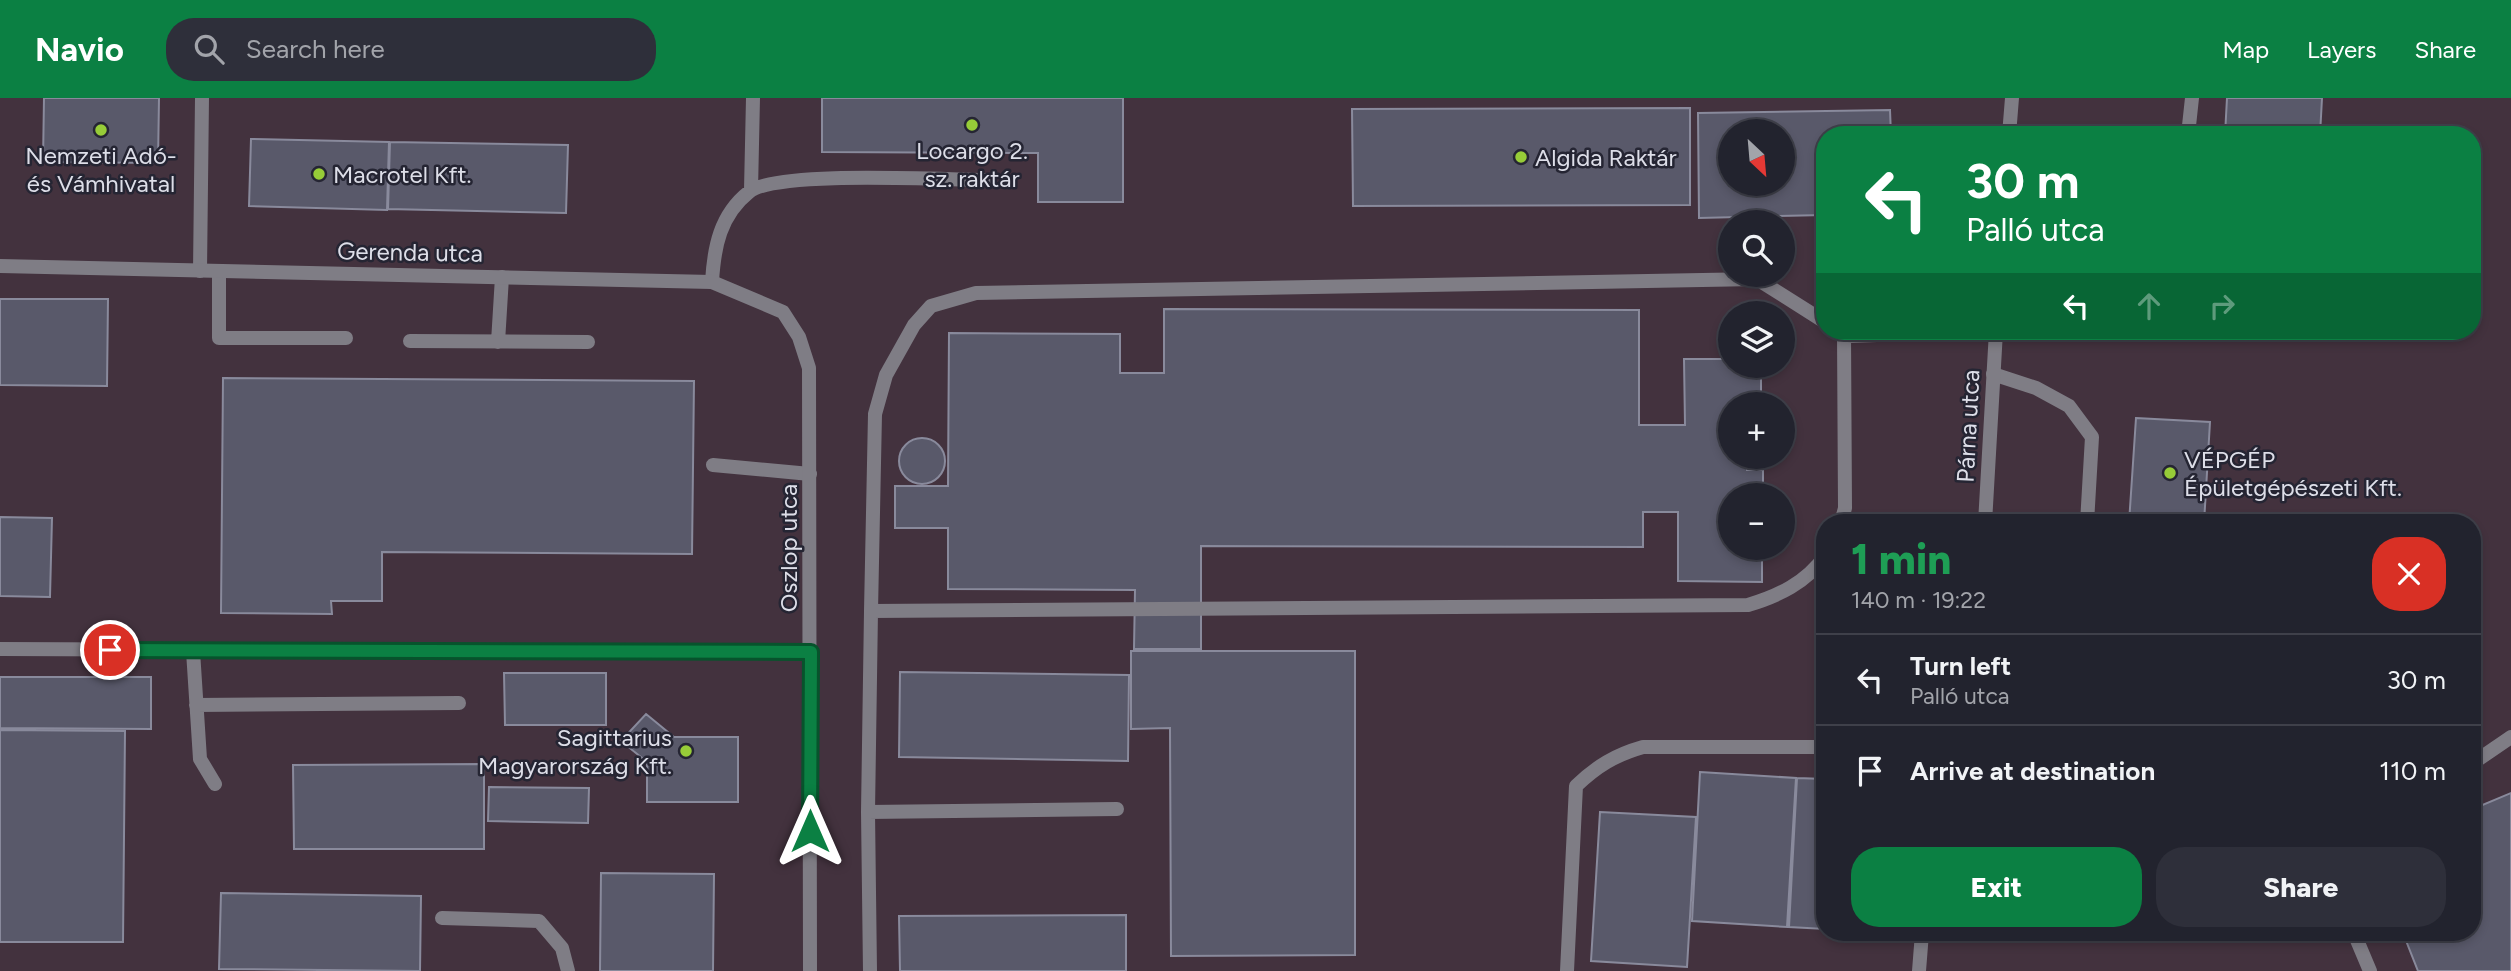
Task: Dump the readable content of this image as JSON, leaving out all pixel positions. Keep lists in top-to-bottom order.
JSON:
{
  "streets": {
    "street": ["Gerenda utca", "Párna utca", "Oszlop utca"]
  },
  "crossings": [
    ["Gerenda utca", "Oszlop utca"]
  ],
  "places": [
    "Locargo 2. sz. raktár",
    "Nemzeti Adó- és Vámhivatal",
    "Algida Raktár",
    "Macrotel Kft.",
    "VÉPGÉP Épületgépészeti Kft.",
    "Sagittarius Magyarország Kft."
  ],
  "north": "bottom right",
  "page": {
    "header": "Navio",
    "search": "Search here",
    "nav": ["Map", "Layers", "Share"],
    "map_buttons": ["+", "−"],
    "turn": ["30 m", "Palló utca"],
    "heading": ["1 min", "140 m · 19:22"],
    "list": [
      {
        "name": "Turn left",
        "note": "Palló utca",
        "value": "30 m"
      },
      {
        "name": "Arrive at destination",
        "value": "110 m"
      }
    ],
    "buttons": ["Exit", "Share"]
  }
}
